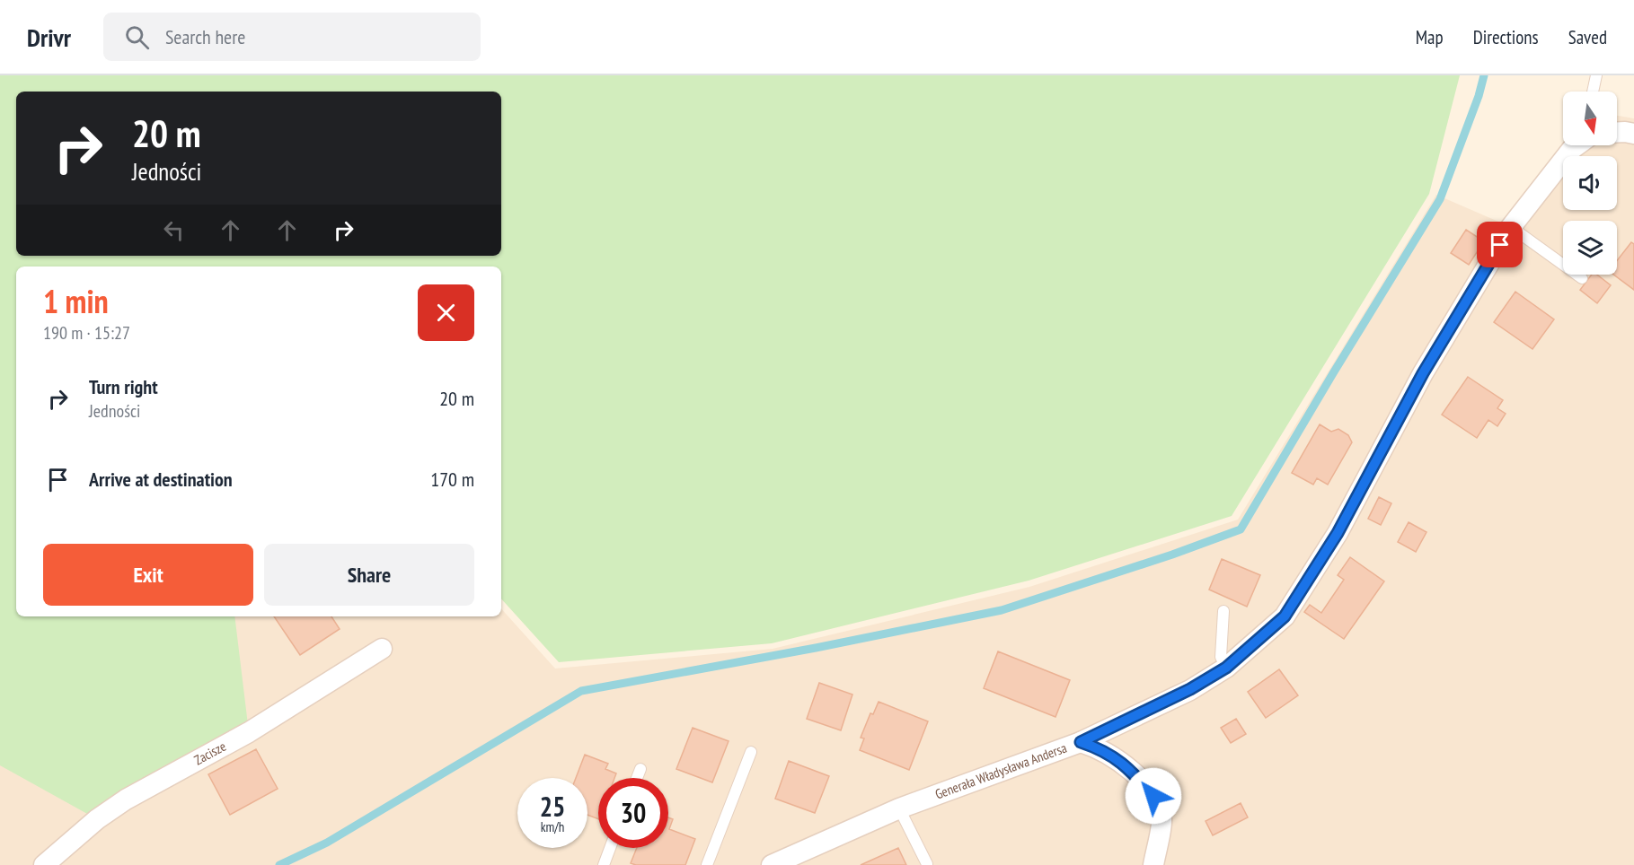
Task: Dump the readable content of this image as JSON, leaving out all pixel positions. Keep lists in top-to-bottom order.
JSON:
{
  "streets": {
    "street": ["Zacisze", "Generała Władysława Andersa"]
  },
  "north": "bottom",
  "page": {
    "header": "Drivr",
    "search": "Search here",
    "nav": ["Map", "Directions", "Saved"],
    "turn": ["20 m", "Jedności"],
    "heading": ["1 min", "190 m · 15:27"],
    "list": [
      {
        "name": "Turn right",
        "note": "Jedności",
        "value": "20 m"
      },
      {
        "name": "Arrive at destination",
        "value": "170 m"
      }
    ],
    "buttons": ["Exit", "Share"],
    "speed": "25 km/h",
    "limit": "30"
  }
}
